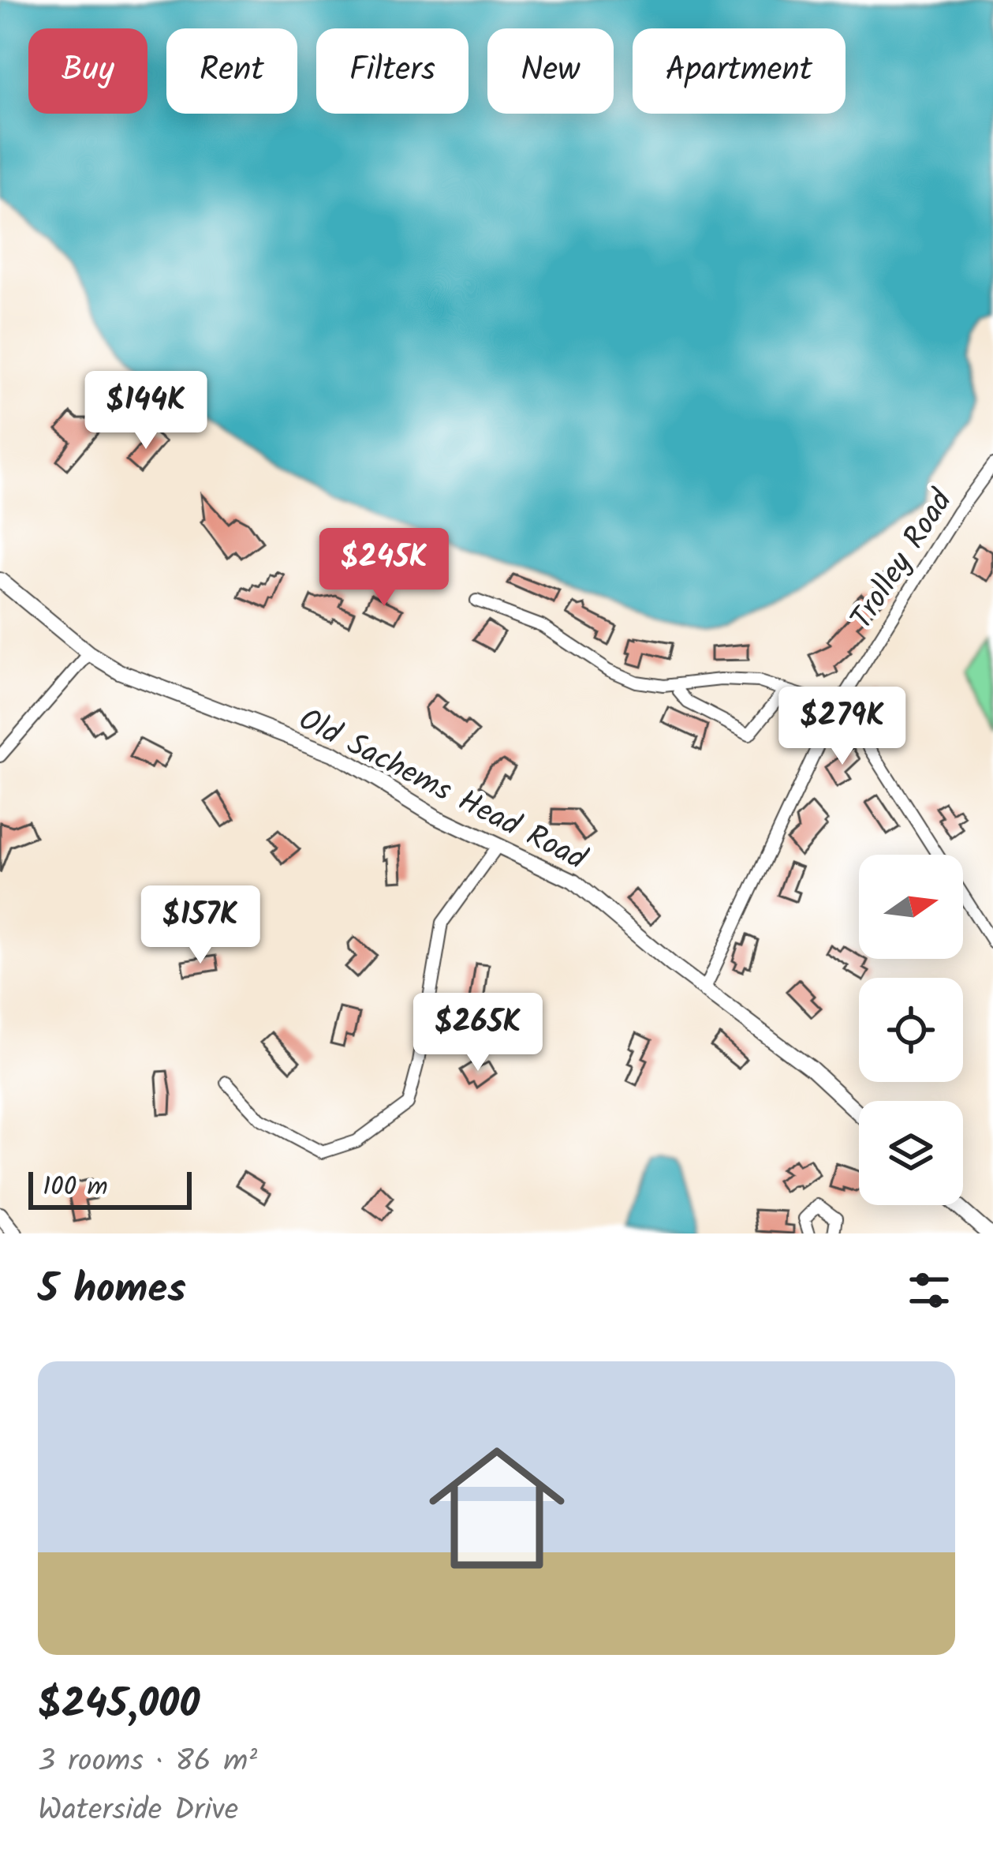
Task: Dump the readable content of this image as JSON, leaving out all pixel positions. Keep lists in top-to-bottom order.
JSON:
{
  "streets": {
    "street": ["Trolley Road", "Old Sachems Head Road"]
  },
  "crossings": [
    ["Trolley Road", "Old Sachems Head Road"]
  ],
  "scale_bar": "100 m",
  "north": "right",
  "page": {
    "chip": [
      "Buy",
      "Rent",
      "Filters",
      "New",
      "Apartment"
    ],
    "price": [
      "$144K",
      "$245K",
      "$279K",
      "$157K",
      "$265K"
    ],
    "scale": "100 m",
    "heading": "5 homes",
    "list": [
      {
        "name": "$245,000",
        "note": "3 rooms · 86 m² · Waterside Drive"
      }
    ]
  }
}
